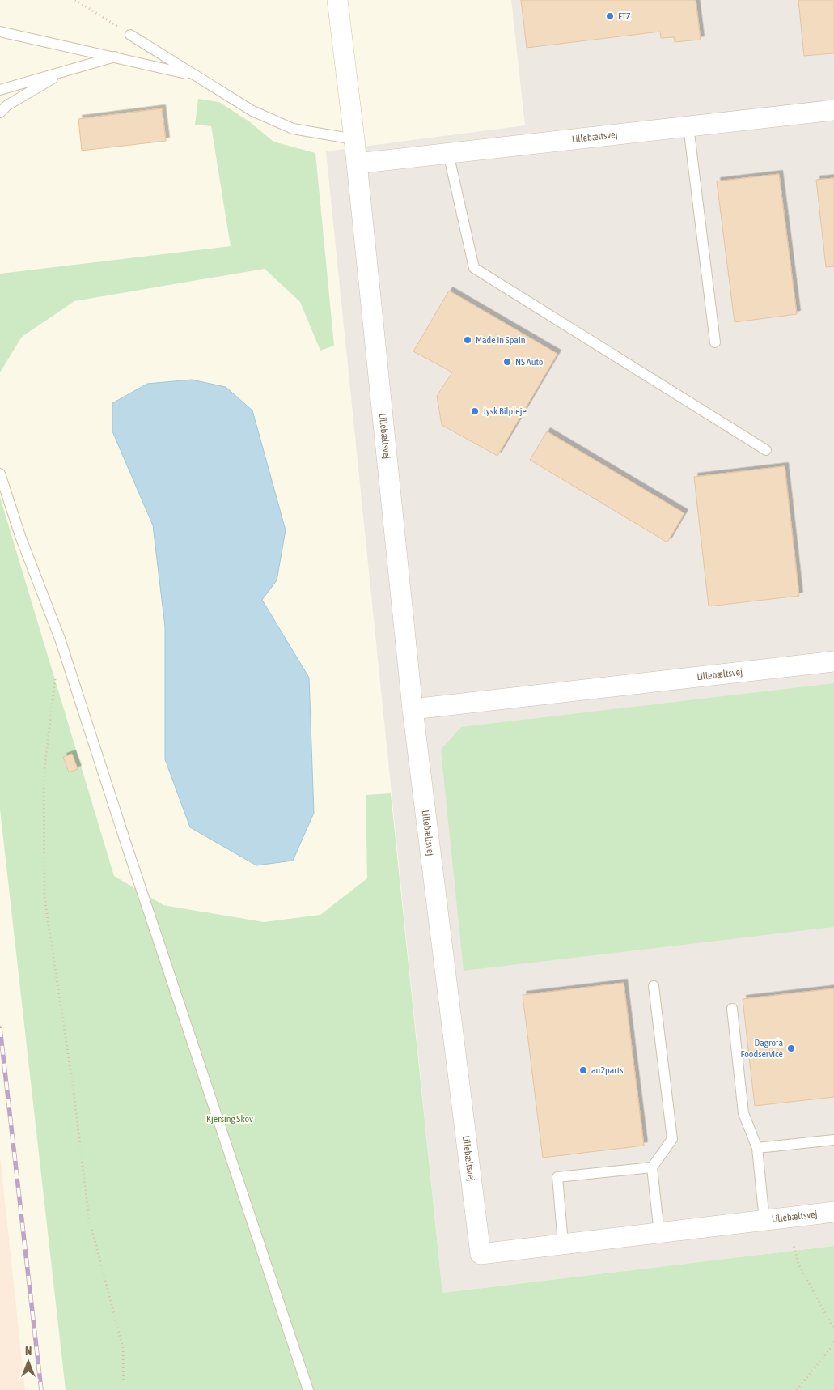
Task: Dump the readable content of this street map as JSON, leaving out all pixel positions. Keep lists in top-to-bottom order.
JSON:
{
  "streets": {
    "street": ["Lillebæltsvej"]
  },
  "parks": ["Kjersing Skov"],
  "places": [
    "FTZ",
    "Made in Spain",
    "NS Auto",
    "Jysk Bilpleje",
    "Dagrofa Foodservice",
    "au2parts"
  ],
  "north": "top"
}
